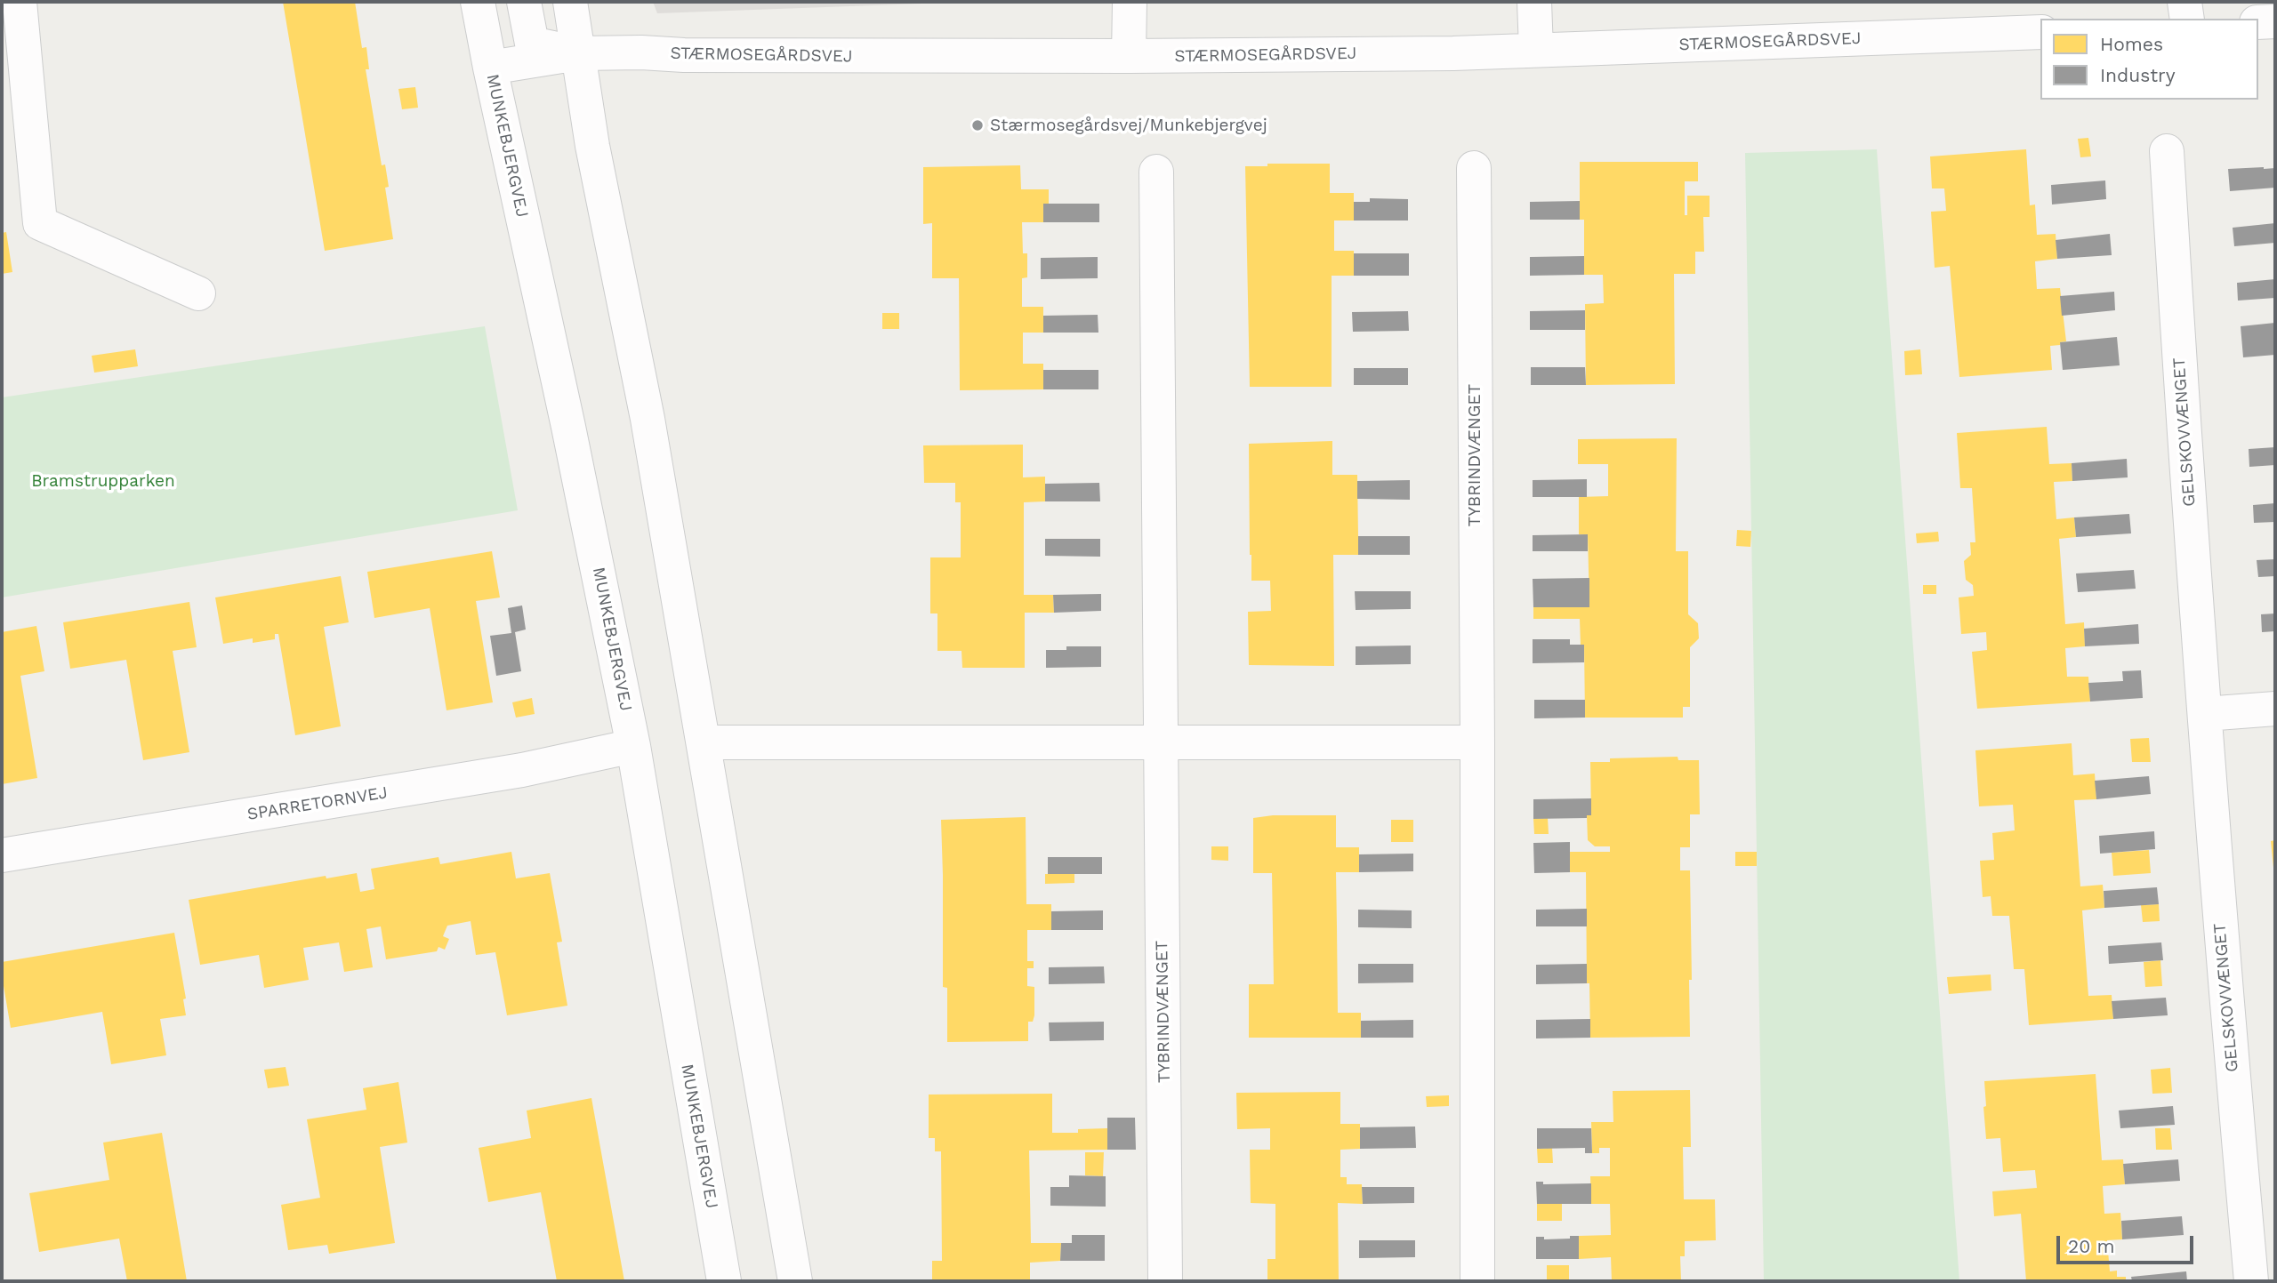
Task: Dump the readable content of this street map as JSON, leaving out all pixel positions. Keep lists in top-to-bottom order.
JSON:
{
  "streets": {
    "street": [
      "STÆRMOSEGÅRDSVEJ",
      "MUNKEBJERGVEJ",
      "GELSKOVVÆNGET",
      "TYBRINDVÆNGET",
      "SPARRETORNVEJ"
    ]
  },
  "crossings": [
    ["STÆRMOSEGÅRDSVEJ", "MUNKEBJERGVEJ"],
    ["MUNKEBJERGVEJ", "SPARRETORNVEJ"]
  ],
  "parks": ["Bramstrupparken"],
  "places": ["Stærmosegårdsvej/Munkebjergvej"],
  "legend": ["Homes", "Industry"],
  "scale_bar": "20 m"
}
